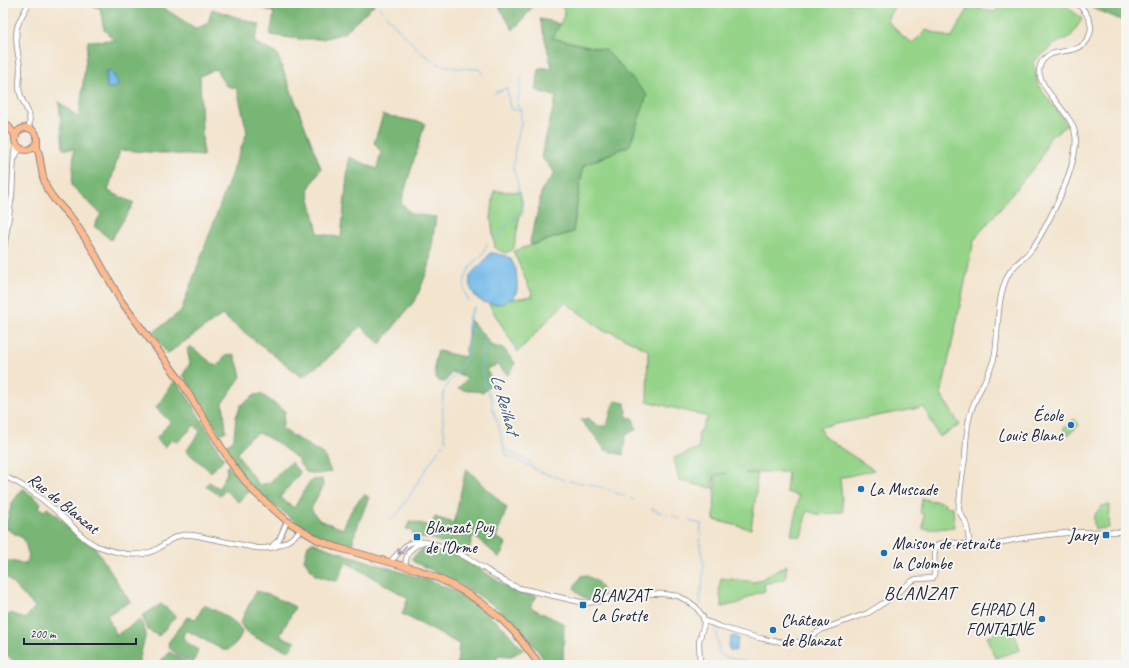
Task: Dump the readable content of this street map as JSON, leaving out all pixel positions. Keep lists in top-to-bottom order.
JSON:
{
  "streets": {
    "street": ["Rue de Blanzat"]
  },
  "districts": ["BLANZAT"],
  "water": ["Le Reilhat"],
  "places": {
    "other": [
      "École Louis Blanc",
      "La Muscade",
      "Maison de retraite la Colombe",
      "EHPAD LA FONTAINE",
      "Château de Blanzat"
    ],
    "transit": ["Jarzy", "Blanzat Puy de l'Orme", "BLANZAT La Grotte"]
  },
  "scale_bar": "200 m"
}
